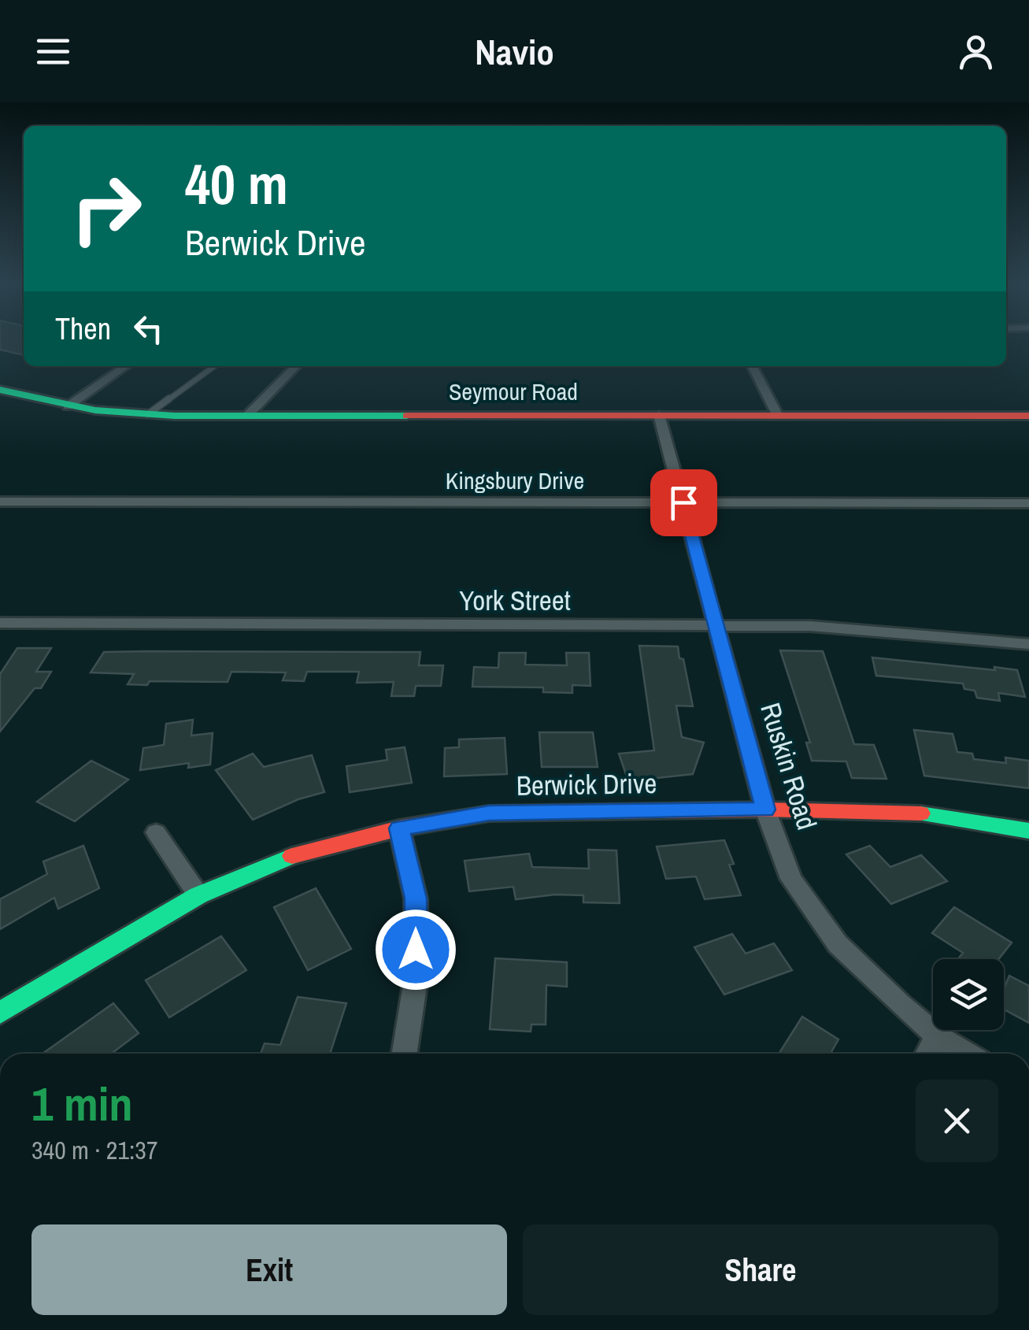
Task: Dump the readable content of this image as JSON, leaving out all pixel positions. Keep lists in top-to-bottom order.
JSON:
{
  "streets": {
    "street": [
      "Seymour Road",
      "Kingsbury Drive",
      "York Street",
      "Ruskin Road",
      "Berwick Drive"
    ]
  },
  "crossings": [
    ["Seymour Road", "Ruskin Road"],
    ["Kingsbury Drive", "Ruskin Road"],
    ["York Street", "Ruskin Road"],
    ["Ruskin Road", "Berwick Drive"]
  ],
  "page": {
    "header": "Navio",
    "turn": ["40 m", "Berwick Drive"],
    "then": "Then",
    "heading": ["1 min", "340 m · 21:37"],
    "buttons": ["Exit", "Share"]
  }
}
